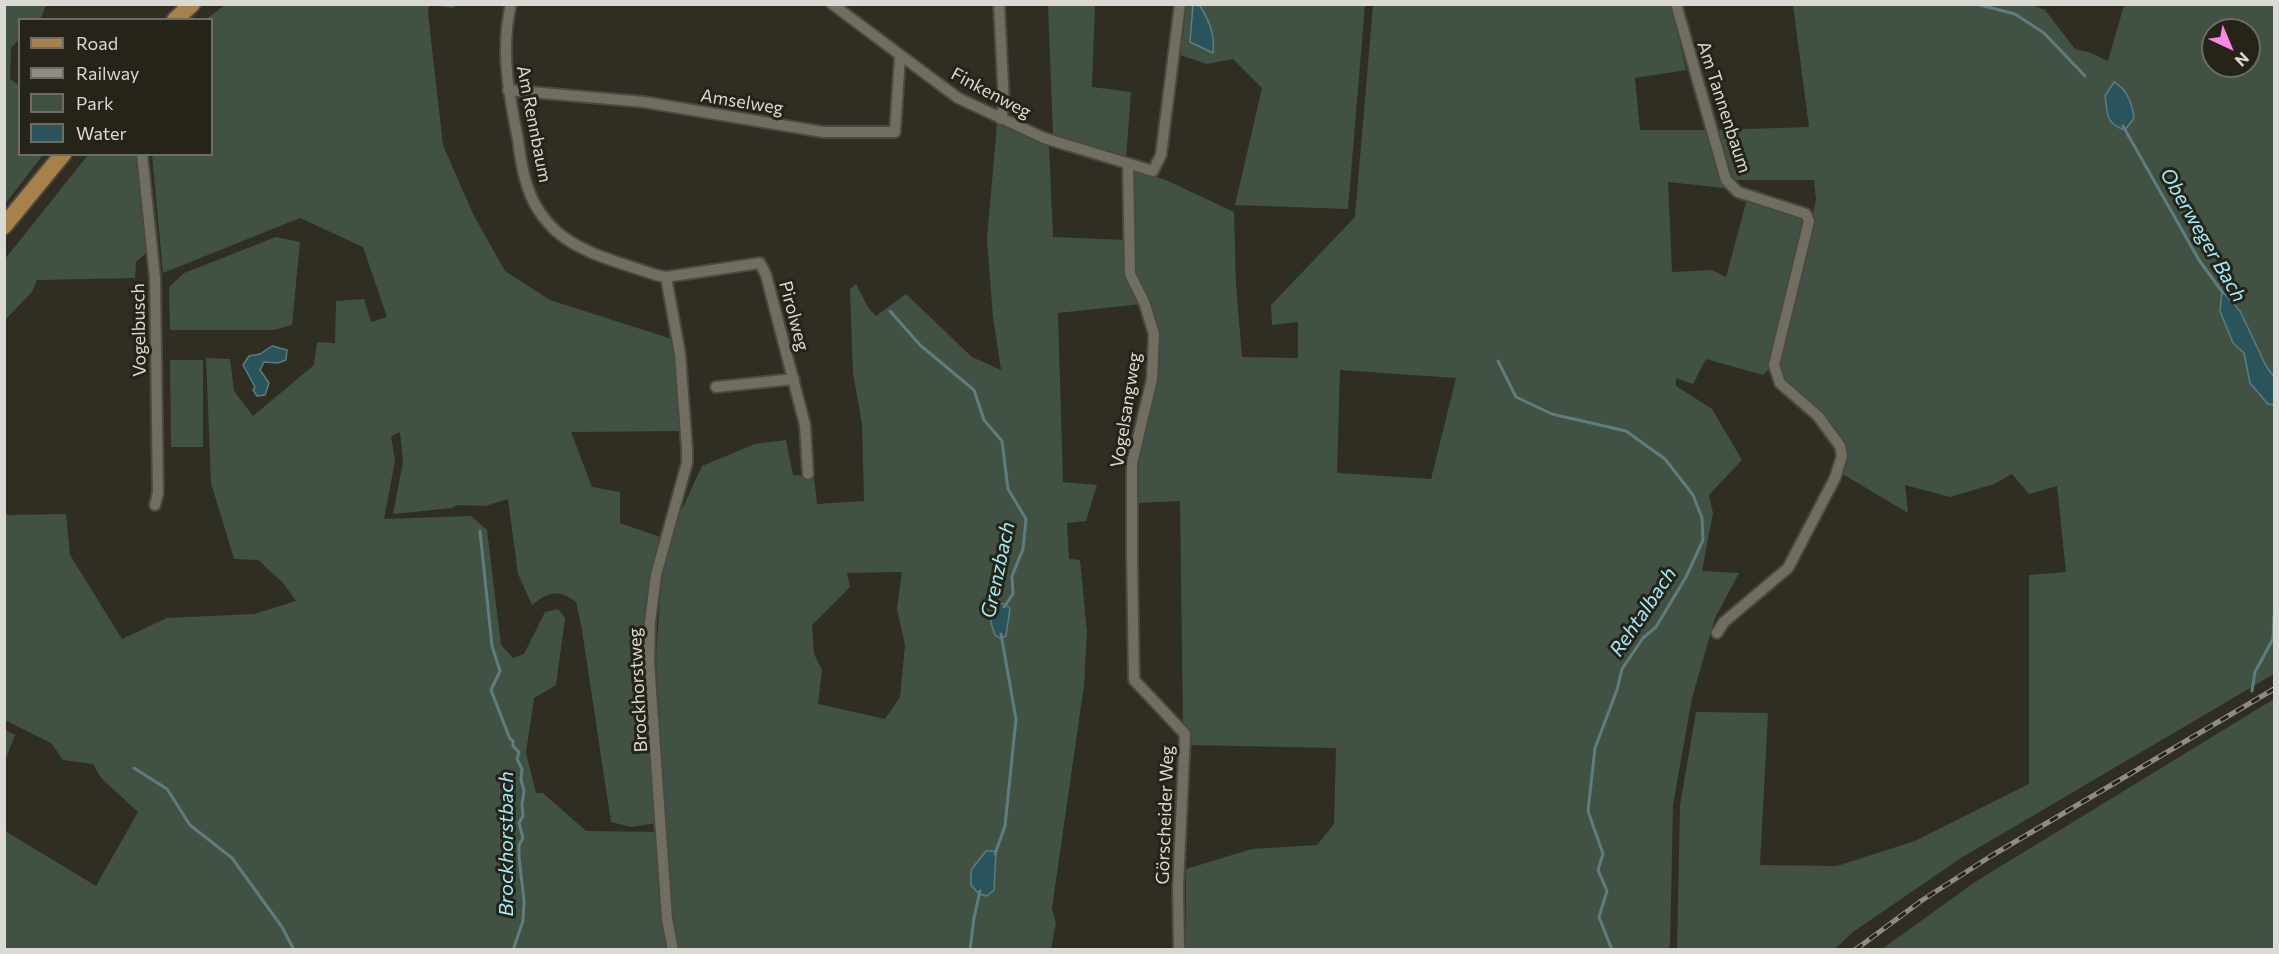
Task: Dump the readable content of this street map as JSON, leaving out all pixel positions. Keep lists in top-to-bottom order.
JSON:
{
  "streets": {
    "street": [
      "Finkenweg",
      "Amselweg",
      "Am Tannenbaum",
      "Am Rennbaum",
      "Pirolweg",
      "Vogelbusch",
      "Vogelsangweg",
      "Brockhorstweg",
      "Görscheider Weg"
    ]
  },
  "crossings": [
    ["Finkenweg", "Amselweg"],
    ["Finkenweg", "Vogelsangweg"],
    ["Amselweg", "Am Rennbaum"],
    ["Am Rennbaum", "Pirolweg"],
    ["Am Rennbaum", "Brockhorstweg"],
    ["Vogelsangweg", "Görscheider Weg"]
  ],
  "water": [
    "Oberweger Bach",
    "Grenzbach",
    "Rehtalbach",
    "Brockhorstbach"
  ],
  "legend": [
    "Road",
    "Railway",
    "Park",
    "Water"
  ],
  "north": "bottom right"
}
